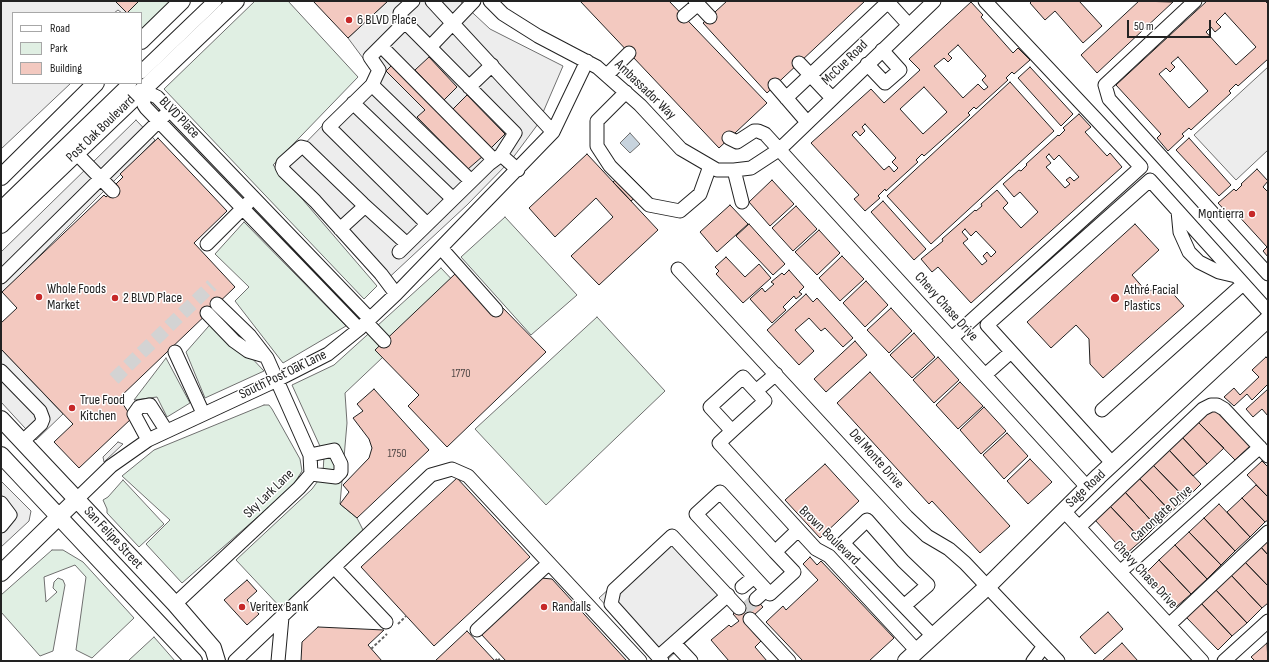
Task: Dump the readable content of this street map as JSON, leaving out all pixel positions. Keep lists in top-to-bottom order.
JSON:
{
  "streets": {
    "main road": [
      "Post Oak Boulevard",
      "South Post Oak Lane",
      "Sage Road",
      "San Felipe Street"
    ],
    "street": [
      "McCue Road",
      "Ambassador Way",
      "BLVD Place",
      "Chevy Chase Drive",
      "Del Monte Drive",
      "Sky Lark Lane",
      "Canongate Drive",
      "Brown Boulevard"
    ]
  },
  "crossings": [
    ["McCue Road", "Ambassador Way"],
    ["McCue Road", "Chevy Chase Drive"],
    ["Ambassador Way", "Chevy Chase Drive"],
    ["Ambassador Way", "South Post Oak Lane"],
    ["BLVD Place", "Post Oak Boulevard"],
    ["BLVD Place", "South Post Oak Lane"],
    ["Chevy Chase Drive", "Sage Road"],
    ["Chevy Chase Drive", "Canongate Drive"],
    ["South Post Oak Lane", "Sky Lark Lane"],
    ["South Post Oak Lane", "San Felipe Street"],
    ["Del Monte Drive", "Sage Road"],
    ["Sage Road", "Brown Boulevard"],
    ["Sky Lark Lane", "San Felipe Street"]
  ],
  "places": [
    "6 BLVD Place",
    "Montierra",
    "Whole Foods Market",
    "2 BLVD Place",
    "Athré Facial Plastics",
    "True Food Kitchen",
    "Veritex Bank",
    "Randalls"
  ],
  "house_numbers": ["1770", "1750"],
  "legend": ["Road", "Park", "Building"],
  "scale_bar": "50 m"
}
